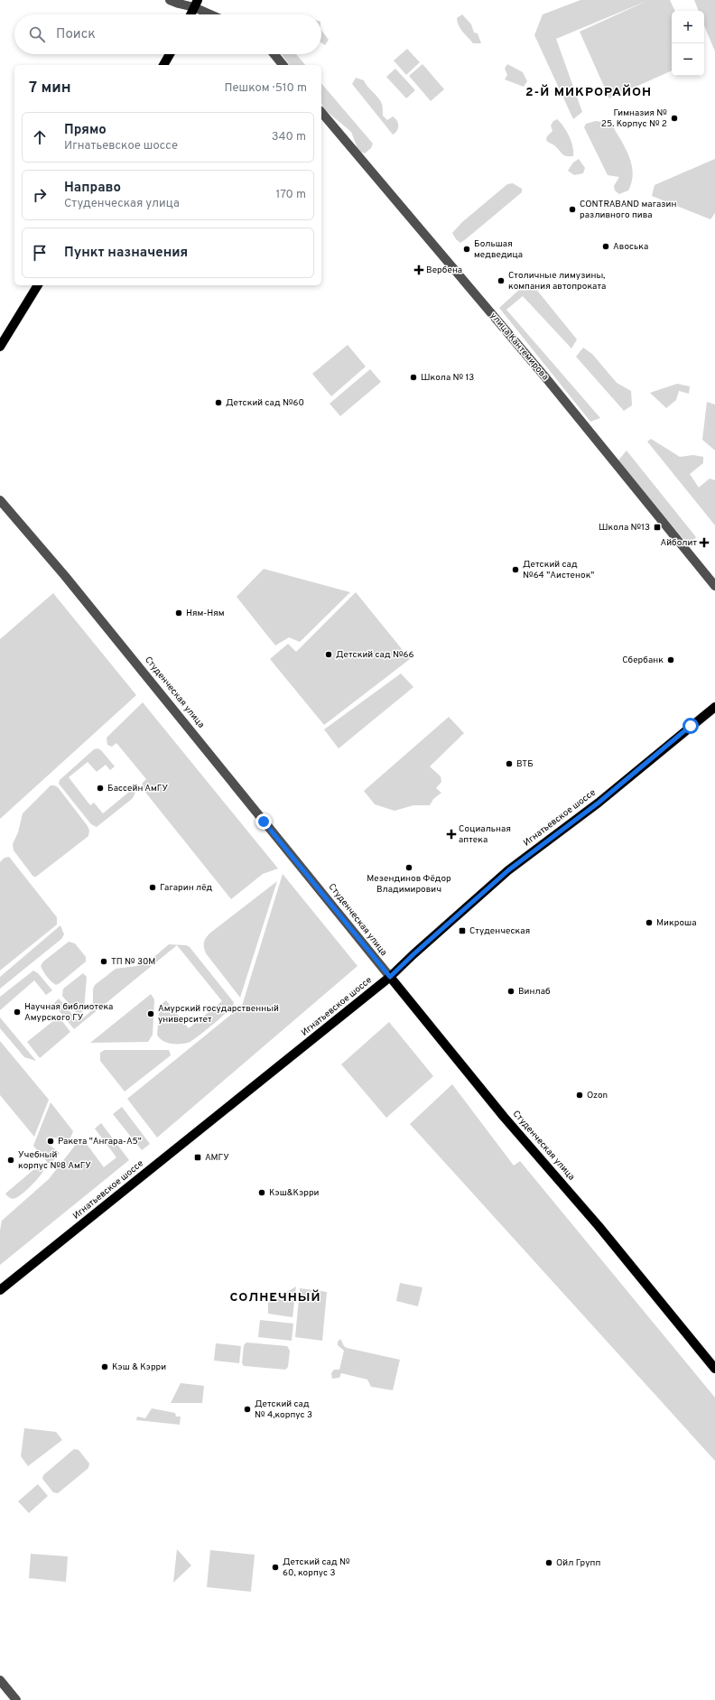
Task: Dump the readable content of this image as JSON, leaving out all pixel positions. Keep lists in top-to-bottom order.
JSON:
{
  "streets": {
    "main road": ["Студенческая улица", "Игнатьевское шоссе"],
    "street": ["улица Кантемирова"]
  },
  "crossings": [
    ["Студенческая улица", "Игнатьевское шоссе"]
  ],
  "districts": ["2-Й МИКРОРАЙОН", "СОЛНЕЧНЫЙ"],
  "places": {
    "other": [
      "Гимназия № 25. Корпус № 2",
      "CONTRABAND магазин разливного пива",
      "Авоська",
      "Большая медведица",
      "Столичные лимузины, компания автопроката",
      "Школа № 13",
      "Детский сад №60",
      "Детский сад №64 \"Аистенок\"",
      "Ням-Ням",
      "Детский сад №66",
      "Сбербанк",
      "ВТБ",
      "Бассейн АмГУ",
      "Мезендинов Фёдор Владимирович",
      "Гагарин лёд",
      "Микроша",
      "ТП № 30М",
      "Винлаб",
      "Научная библиотека Амурского ГУ",
      "Амурский государственный университет",
      "Ozon",
      "Ракета \"Ангара-А5\"",
      "Учебный корпус №8 АмГУ",
      "Кэш&Кэрри",
      "Кэш & Кэрри",
      "Детский сад № 4,корпус 3",
      "Ойл Групп",
      "Детский сад № 60, корпус 3"
    ],
    "health": ["Вербена", "Айболит", "Социальная аптека"],
    "transit": ["Школа №13", "Студенческая", "АМГУ"]
  },
  "page": {
    "map_buttons": ["+", "−"],
    "search": "Поиск",
    "heading": ["7 мин", "Пешком · 510 m"],
    "list": [
      ["Прямо", "Игнатьевское шоссе", "340 m"],
      ["Направо", "Студенческая улица", "170 m"],
      "Пункт назначения"
    ]
  }
}
